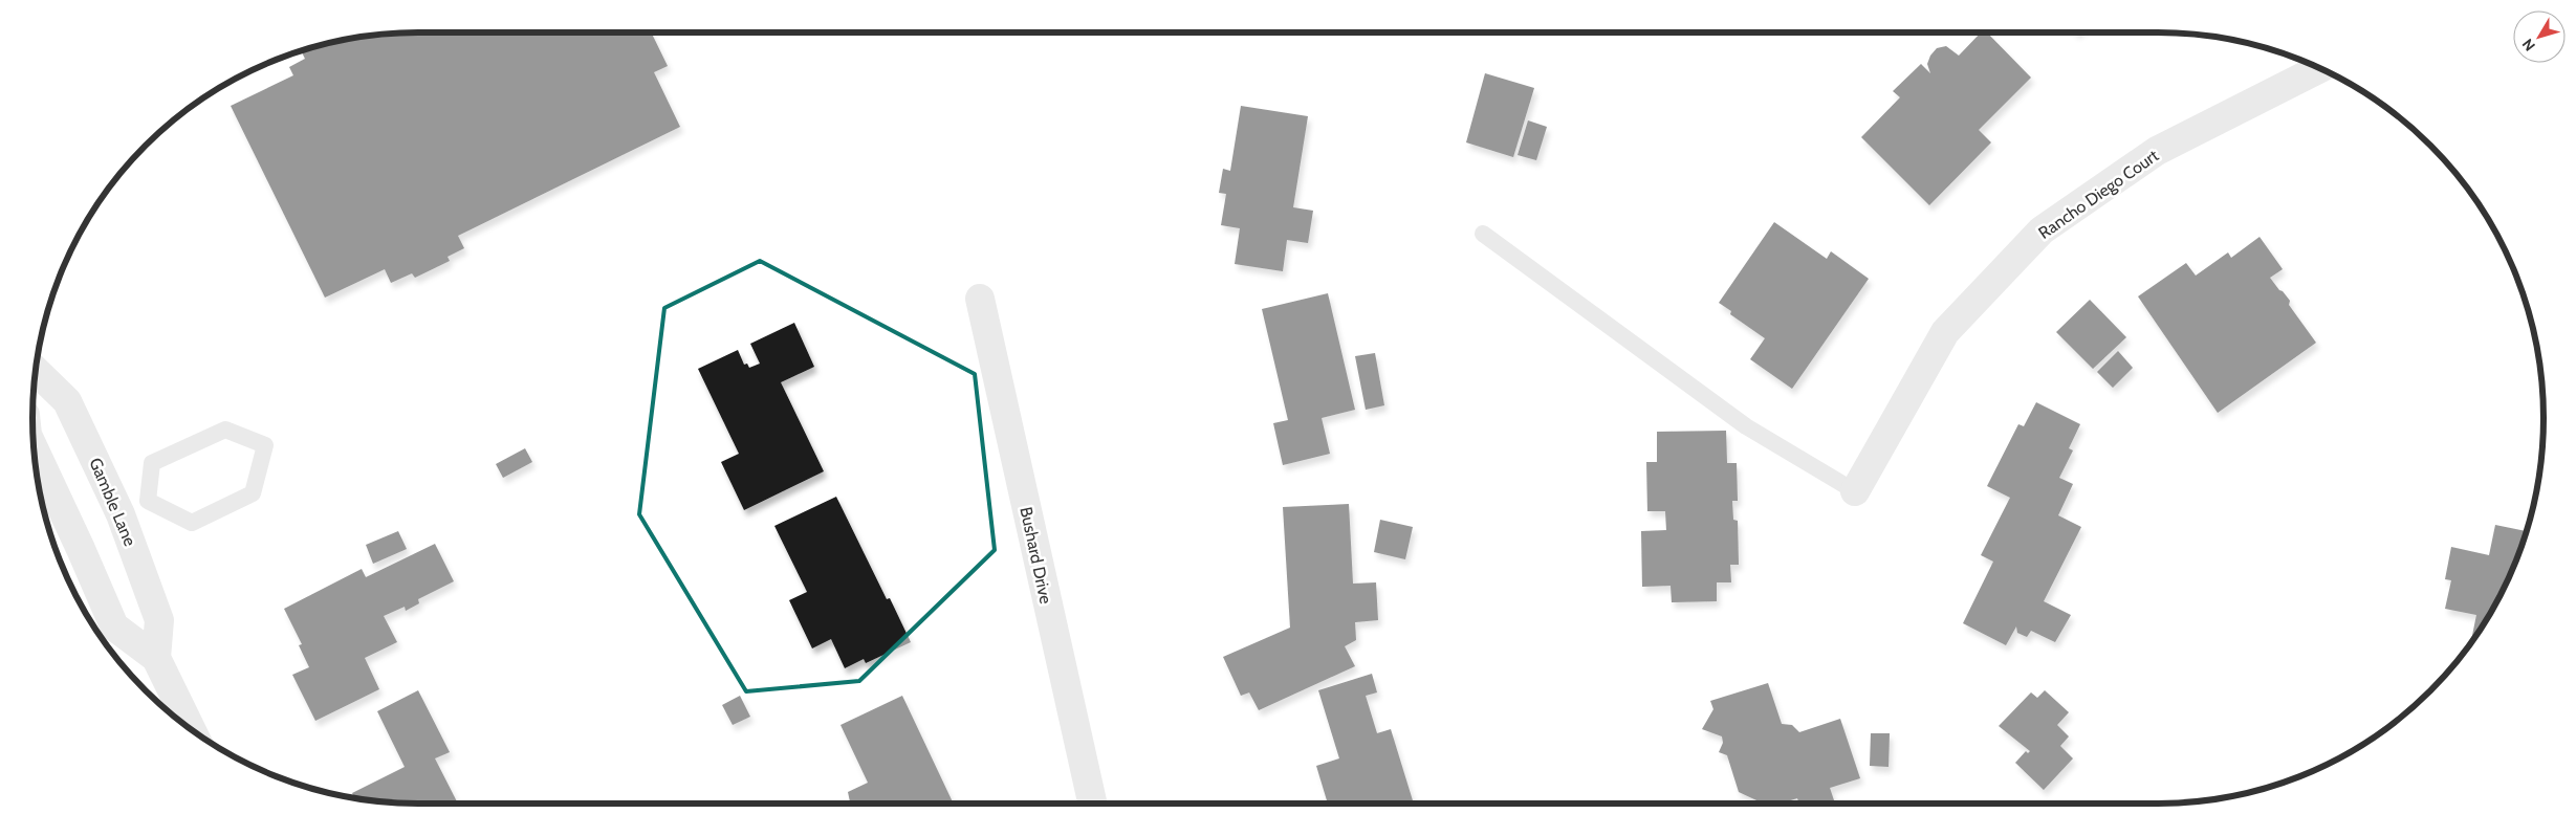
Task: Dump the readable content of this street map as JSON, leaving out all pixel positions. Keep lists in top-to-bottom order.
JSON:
{
  "streets": {
    "street": ["Rancho Diego Court", "Gamble Lane", "Bushard Drive"]
  },
  "north": "bottom left"
}
